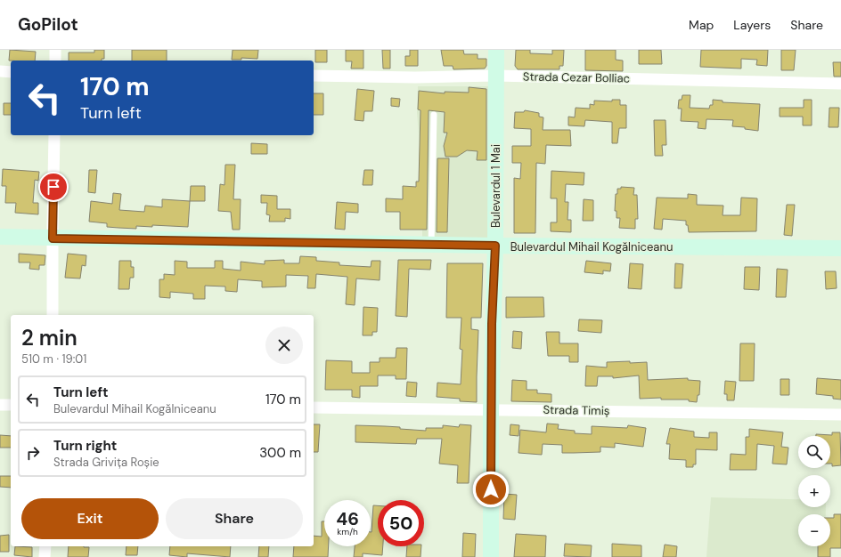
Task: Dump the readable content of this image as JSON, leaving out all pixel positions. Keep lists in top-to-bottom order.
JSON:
{
  "streets": {
    "main road": ["Bulevardul 1 Mai", "Bulevardul Mihail Kogălniceanu"],
    "street": ["Strada Cezar Bolliac", "Strada Timiș"]
  },
  "crossings": [
    ["Strada Cezar Bolliac", "Bulevardul 1 Mai"],
    ["Bulevardul 1 Mai", "Bulevardul Mihail Kogălniceanu"],
    ["Bulevardul 1 Mai", "Strada Timiș"]
  ],
  "page": {
    "header": "GoPilot",
    "nav": ["Map", "Layers", "Share"],
    "turn": ["170 m", "Turn left"],
    "heading": ["2 min", "510 m · 19:01"],
    "list": [
      {
        "name": "Turn left",
        "note": "Bulevardul Mihail Kogălniceanu",
        "value": "170 m"
      },
      {
        "name": "Turn right",
        "note": "Strada Grivița Roșie",
        "value": "300 m"
      }
    ],
    "map_buttons": ["+", "−"],
    "buttons": ["Exit", "Share"],
    "speed": "46 km/h",
    "limit": "50"
  }
}
